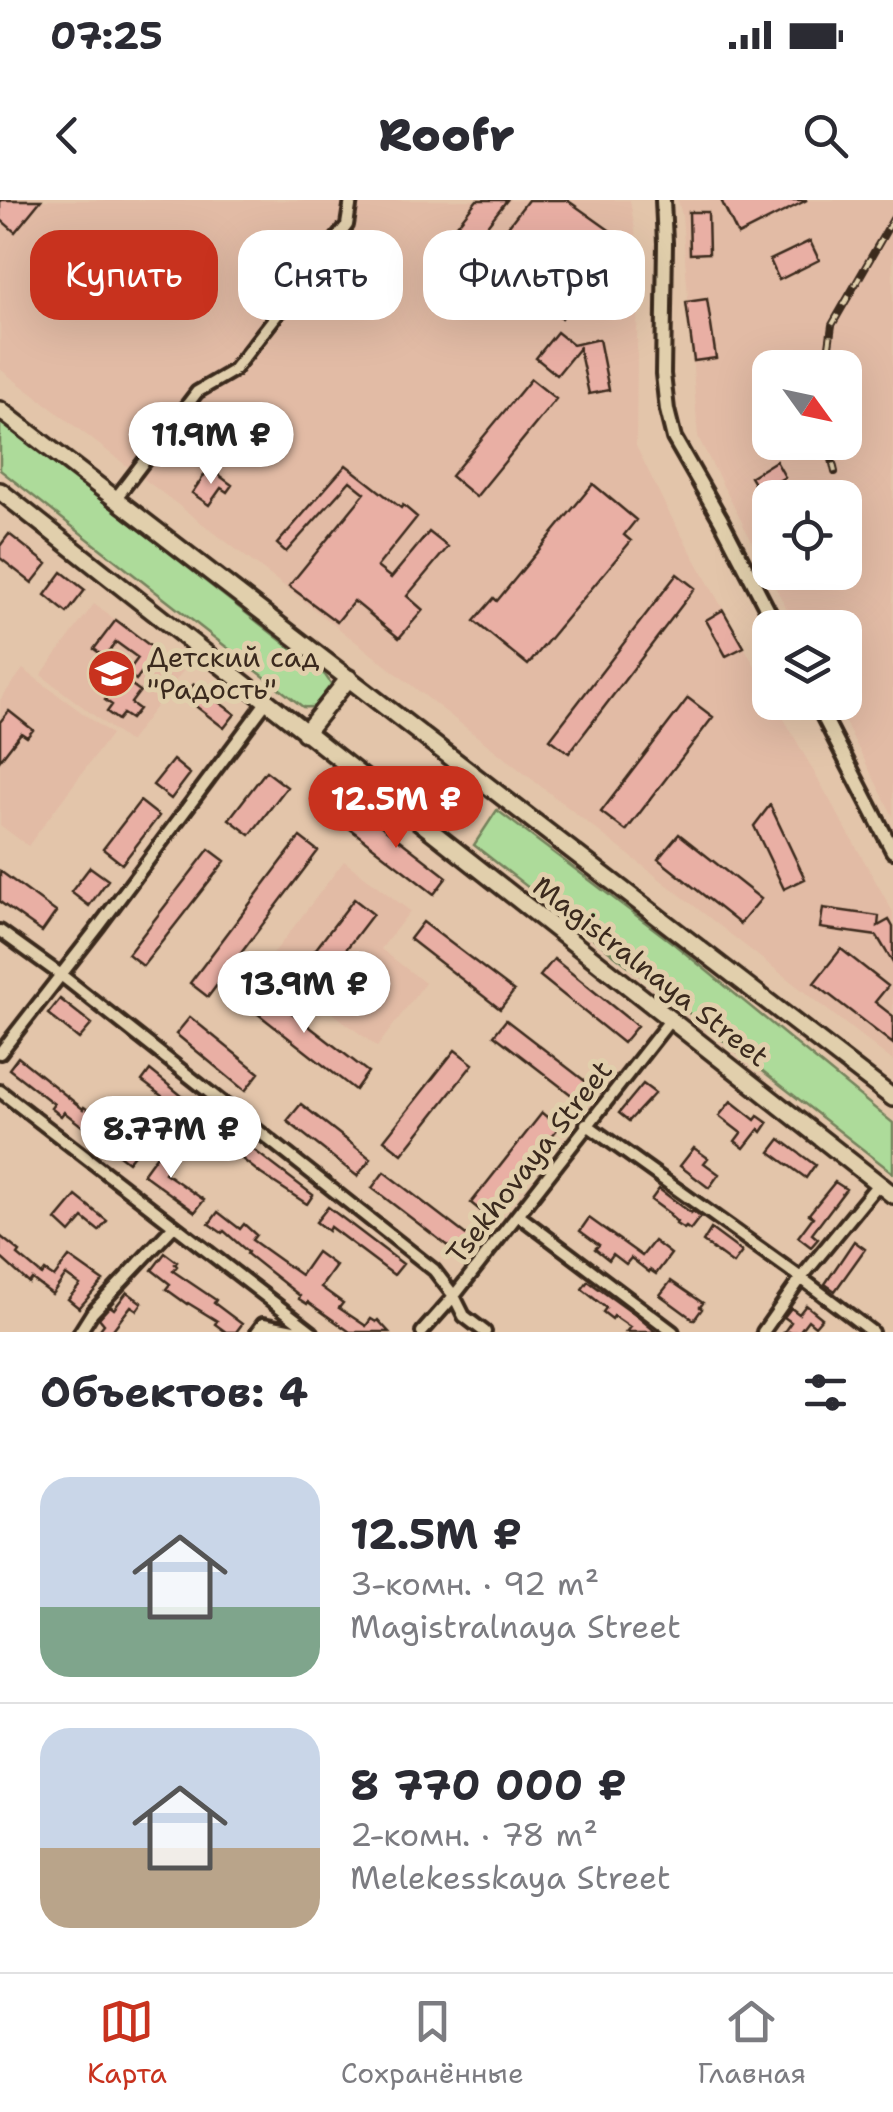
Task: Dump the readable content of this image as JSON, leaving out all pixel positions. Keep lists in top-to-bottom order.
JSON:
{
  "streets": {
    "main road": ["Magistralnaya Street"],
    "street": ["Tsekhovaya Street"]
  },
  "crossings": [
    ["Magistralnaya Street", "Tsekhovaya Street"]
  ],
  "places": {
    "school or university": ["Детский сад \"Радость\""]
  },
  "north": "bottom right",
  "page": {
    "status": "07:25",
    "header": "Roofr",
    "chip": ["Купить", "Снять", "Фильтры"],
    "price": [
      "11.9M ₽",
      "12.5M ₽",
      "13.9M ₽",
      "8.77M ₽"
    ],
    "heading": "Объектов: 4",
    "list": [
      {
        "name": "12.5M ₽",
        "note": "3-комн. · 92 m² · Magistralnaya Street"
      },
      {
        "name": "8 770 000 ₽",
        "note": "2-комн. · 78 m² · Melekesskaya Street"
      }
    ],
    "tabs": ["Карта", "Сохранённые", "Главная"]
  }
}
